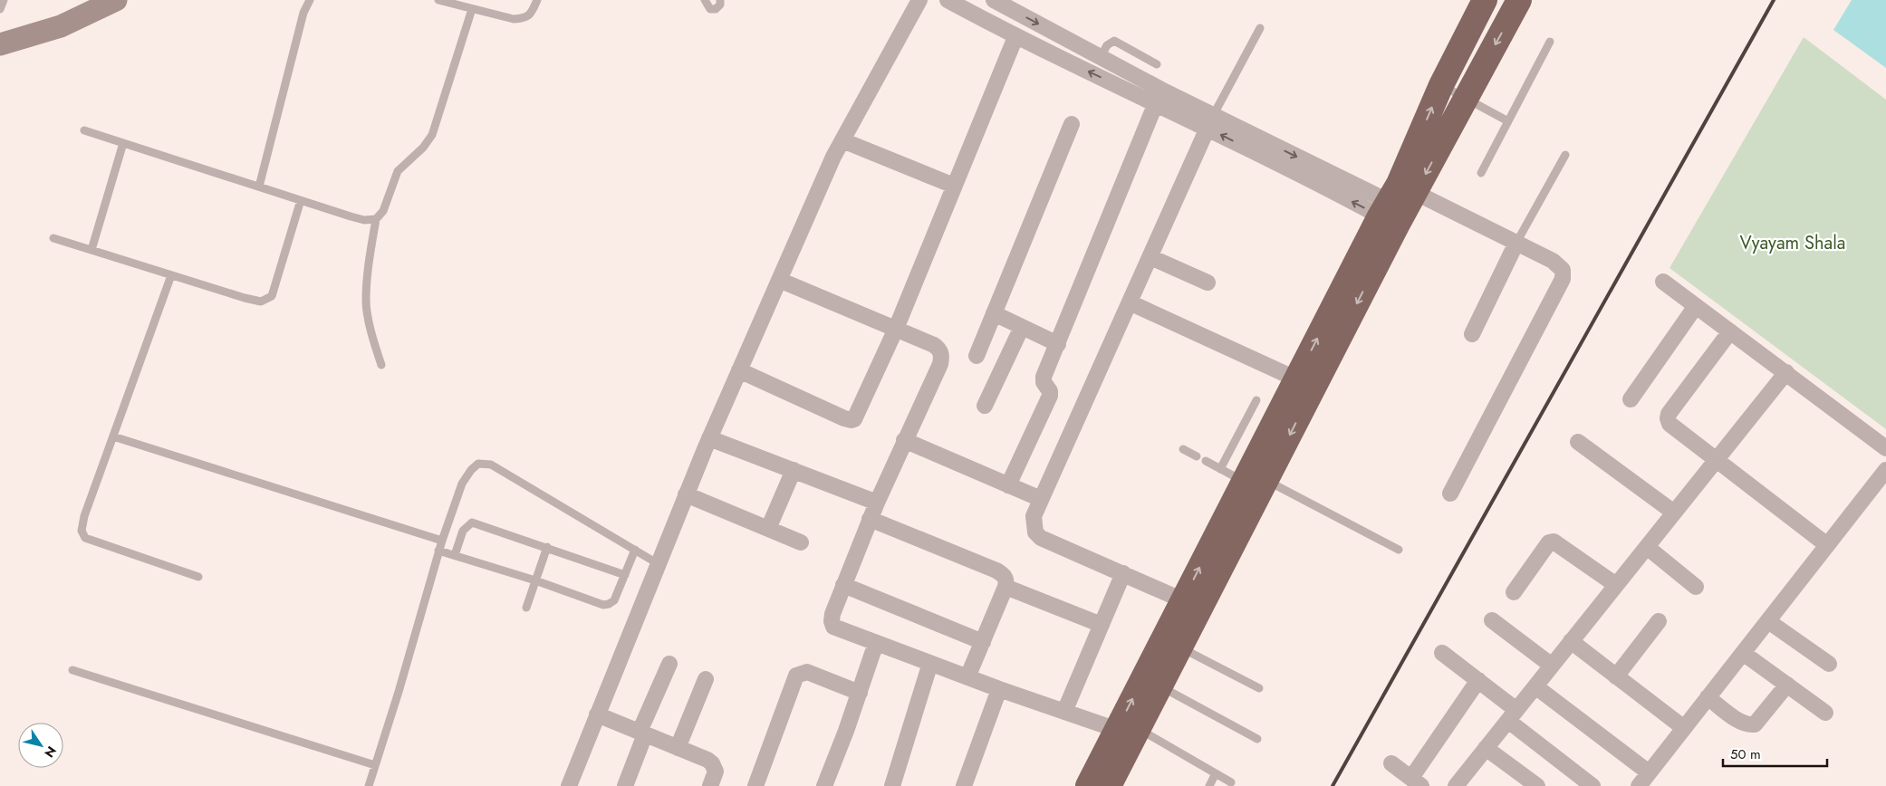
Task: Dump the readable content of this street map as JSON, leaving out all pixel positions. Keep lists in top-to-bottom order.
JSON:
{
  "parks": ["Vyayam Shala"],
  "scale_bar": "50 m",
  "north": "bottom right"
}
